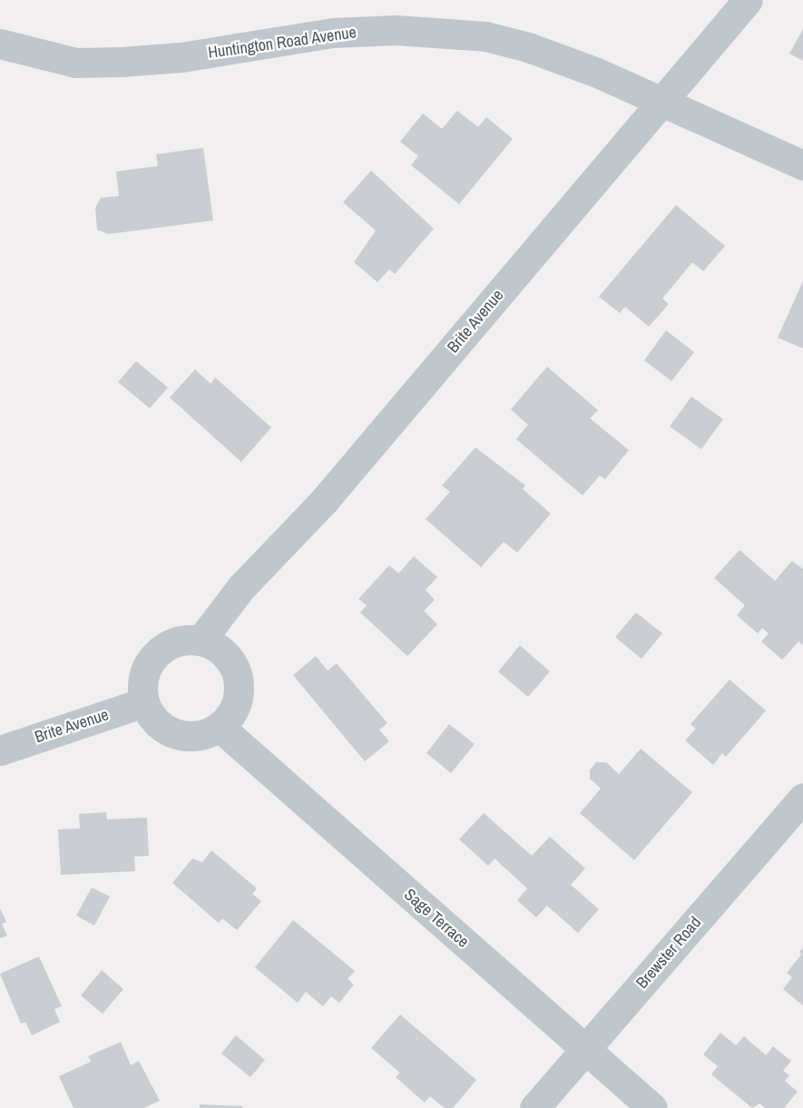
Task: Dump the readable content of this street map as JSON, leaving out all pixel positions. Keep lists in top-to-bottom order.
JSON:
{
  "streets": {
    "street": [
      "Huntington Road Avenue",
      "Brite Avenue",
      "Sage Terrace",
      "Brewster Road"
    ]
  },
  "crossings": [
    ["Huntington Road Avenue", "Brite Avenue"],
    ["Brite Avenue", "Sage Terrace"],
    ["Sage Terrace", "Brewster Road"]
  ]
}
